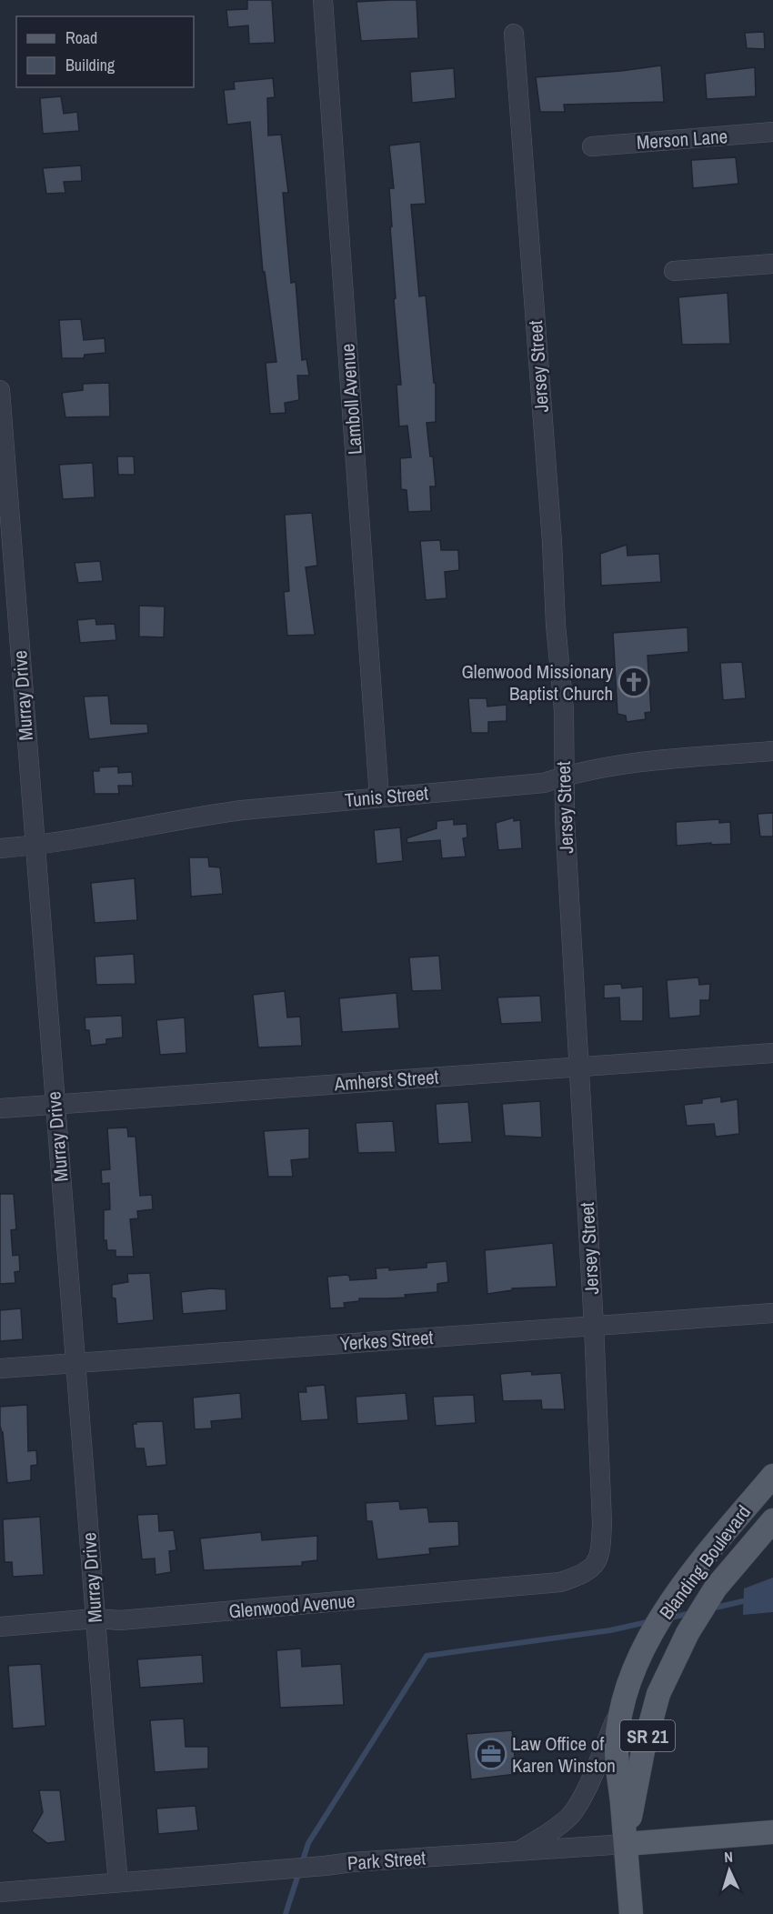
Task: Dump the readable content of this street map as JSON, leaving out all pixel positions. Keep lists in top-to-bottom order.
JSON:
{
  "streets": {
    "main road": ["Blanding Boulevard", "SR 21", "Park Street"],
    "street": [
      "Merson Lane",
      "Jersey Street",
      "Lamboll Avenue",
      "Murray Drive",
      "Tunis Street",
      "Amherst Street",
      "Yerkes Street",
      "Glenwood Avenue"
    ]
  },
  "crossings": [
    ["Jersey Street", "Tunis Street"],
    ["Jersey Street", "Amherst Street"],
    ["Jersey Street", "Yerkes Street"],
    ["Jersey Street", "Glenwood Avenue"],
    ["Lamboll Avenue", "Tunis Street"],
    ["Murray Drive", "Tunis Street"],
    ["Murray Drive", "Amherst Street"],
    ["Murray Drive", "Yerkes Street"],
    ["Murray Drive", "Glenwood Avenue"],
    ["Murray Drive", "Park Street"],
    ["Blanding Boulevard", "Park Street"]
  ],
  "places": {
    "church": ["Glenwood Missionary Baptist Church"],
    "office": ["Law Office of Karen Winston"]
  },
  "legend": ["Road", "Building"],
  "north": "top"
}
